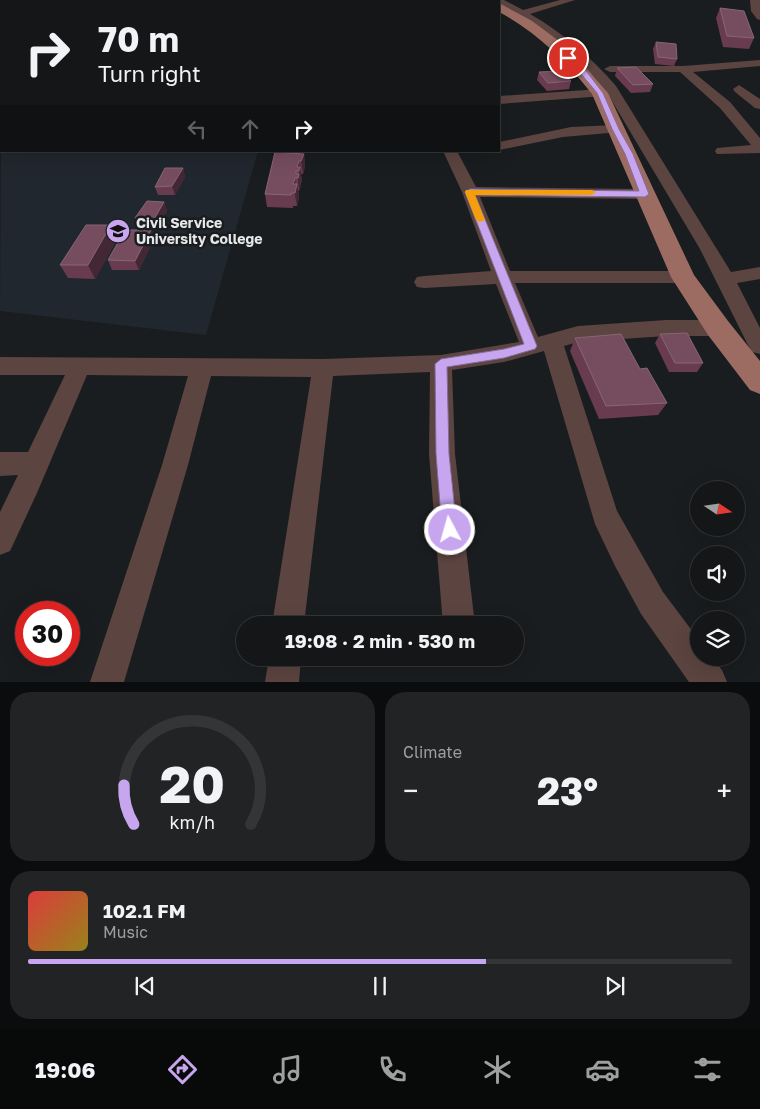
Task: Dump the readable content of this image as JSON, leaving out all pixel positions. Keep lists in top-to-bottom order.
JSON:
{
  "places": {
    "school or university": ["Civil Service University College"]
  },
  "north": "right",
  "page": {
    "turn": ["70 m", "Turn right"],
    "limit": "30",
    "trip": "19:08 · 2 min · 530 m",
    "tile": "Climate",
    "heat": ["−", "23°", "+"],
    "song": ["102.1 FM", "Music"],
    "tabs": "19:06",
    "gauge": ["20", "km/h"]
  }
}
